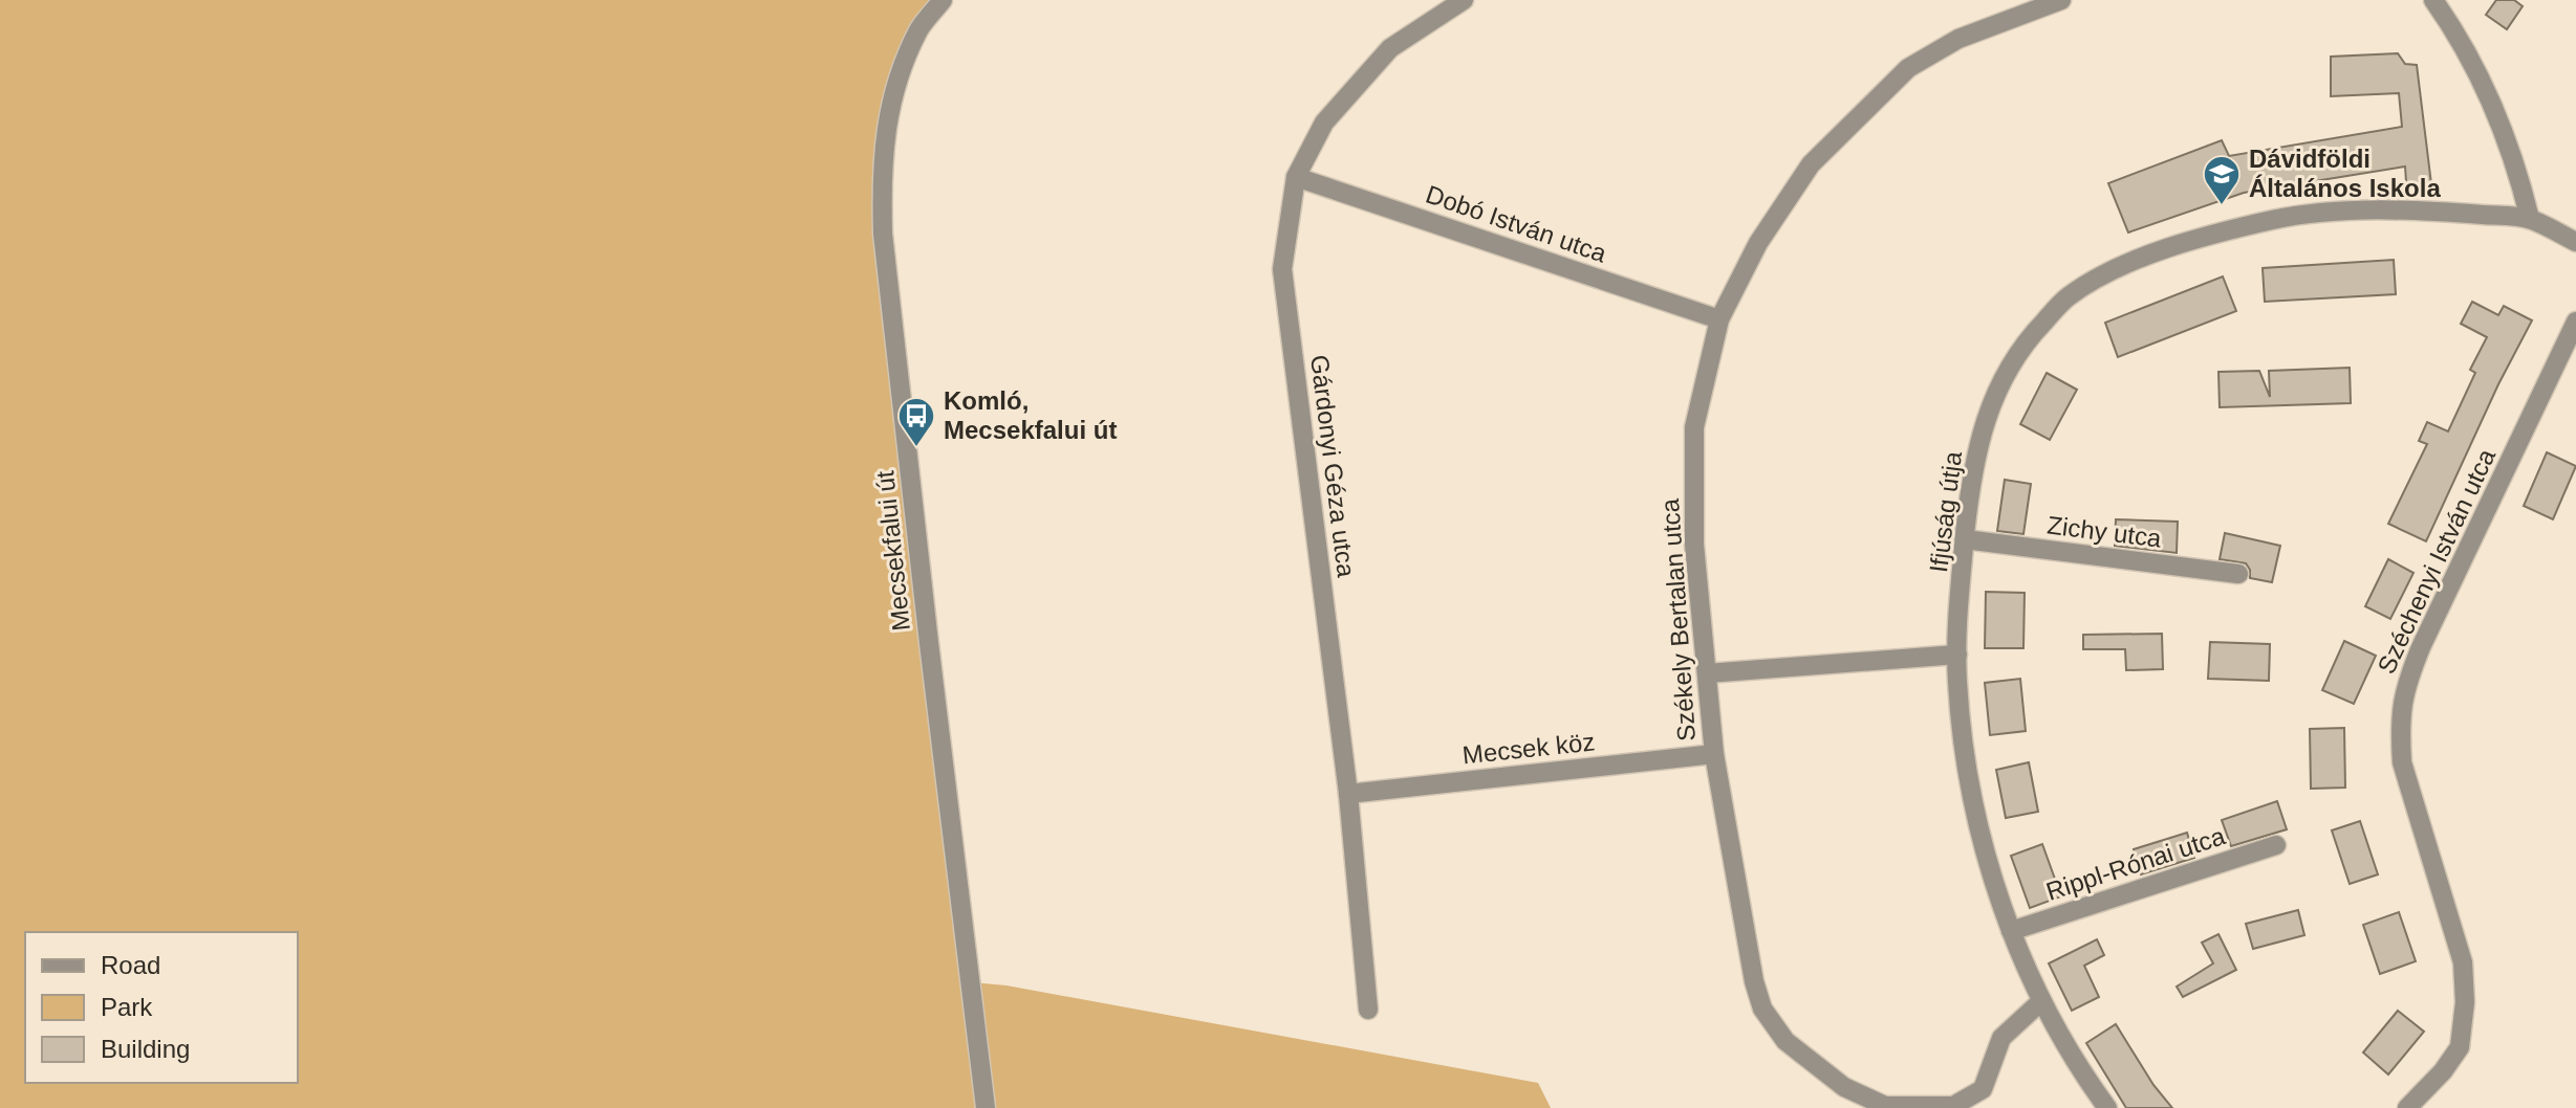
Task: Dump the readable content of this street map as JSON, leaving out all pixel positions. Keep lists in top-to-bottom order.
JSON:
{
  "streets": {
    "street": [
      "Dobó István utca",
      "Gárdonyi Géza utca",
      "Ifjúság útja",
      "Zichy utca",
      "Mecsekfalui út",
      "Széchenyi István utca",
      "Székely Bertalan utca",
      "Mecsek köz",
      "Rippl-Rónai utca"
    ]
  },
  "crossings": [
    ["Dobó István utca", "Gárdonyi Géza utca"],
    ["Dobó István utca", "Székely Bertalan utca"],
    ["Gárdonyi Géza utca", "Mecsek köz"],
    ["Ifjúság útja", "Zichy utca"],
    ["Ifjúság útja", "Székely Bertalan utca"],
    ["Ifjúság útja", "Rippl-Rónai utca"],
    ["Székely Bertalan utca", "Mecsek köz"]
  ],
  "places": {
    "school or university": ["Dávidföldi Általános Iskola"],
    "bus stop": ["Komló, Mecsekfalui út"]
  },
  "legend": ["Road", "Park", "Building"]
}
